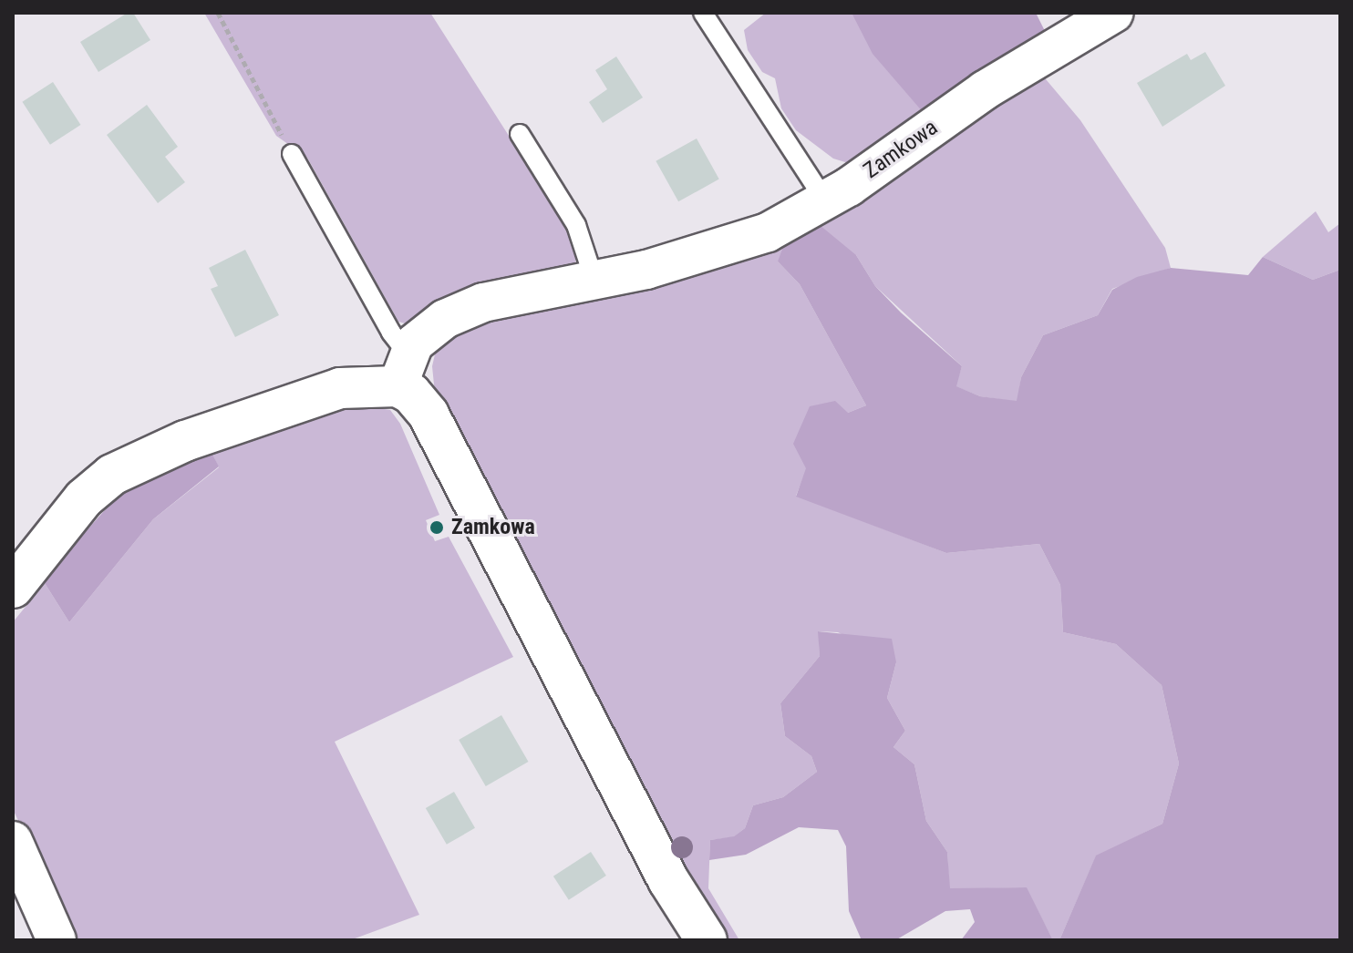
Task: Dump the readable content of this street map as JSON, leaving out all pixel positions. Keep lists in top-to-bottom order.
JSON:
{
  "streets": {
    "street": ["Zamkowa"]
  },
  "places": ["Zamkowa"]
}
